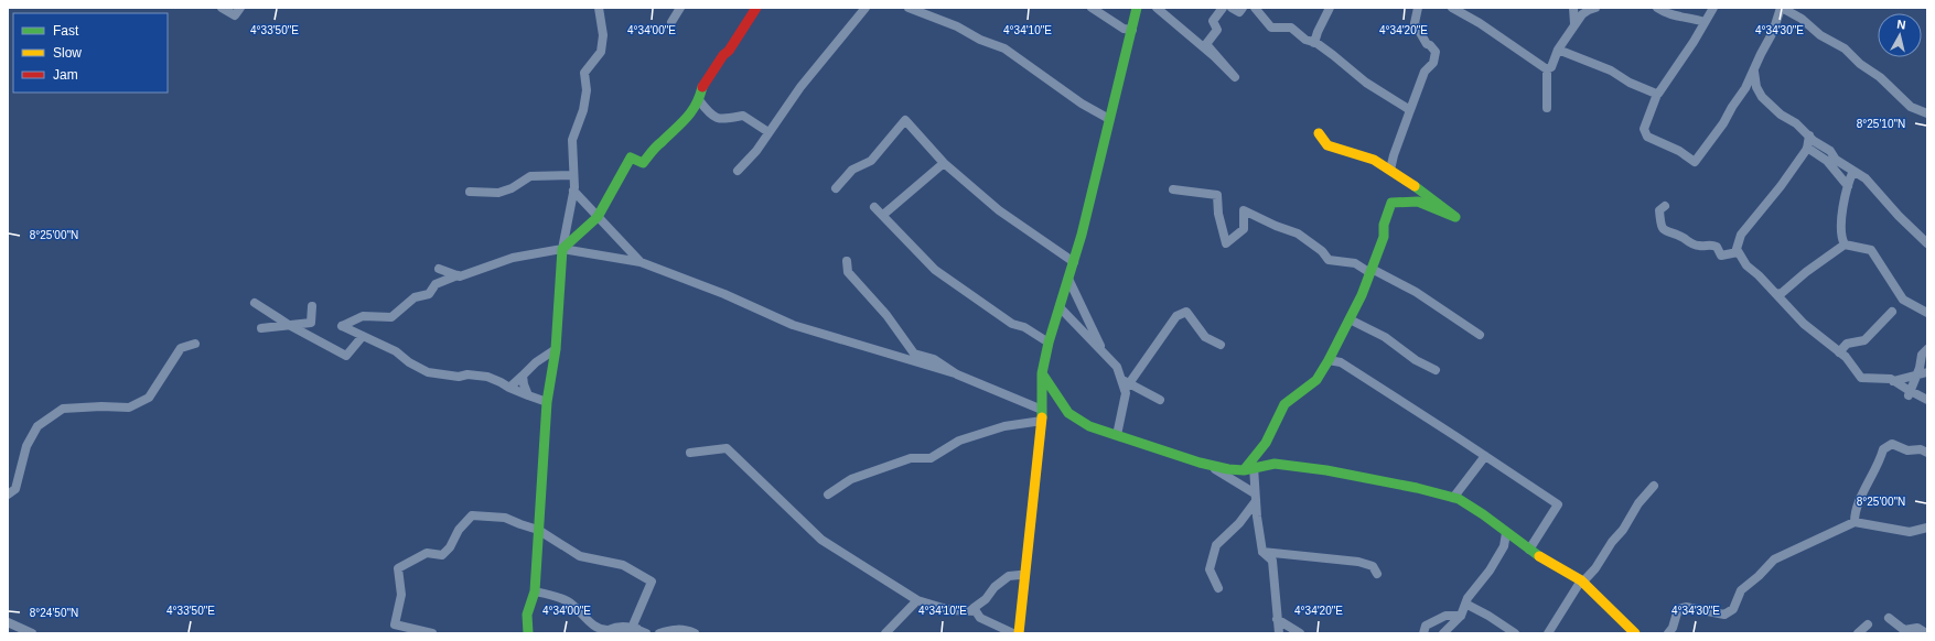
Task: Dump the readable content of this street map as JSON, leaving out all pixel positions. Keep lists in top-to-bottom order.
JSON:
{
  "legend": ["Fast", "Slow", "Jam"],
  "north": "top",
  "coordinates": [
    "4°33'50\"E",
    "4°34'00\"E",
    "4°34'10\"E",
    "4°34'20\"E",
    "4°34'30\"E",
    "8°25'10\"N",
    "8°25'00\"N",
    "8°24'50\"N"
  ]
}
